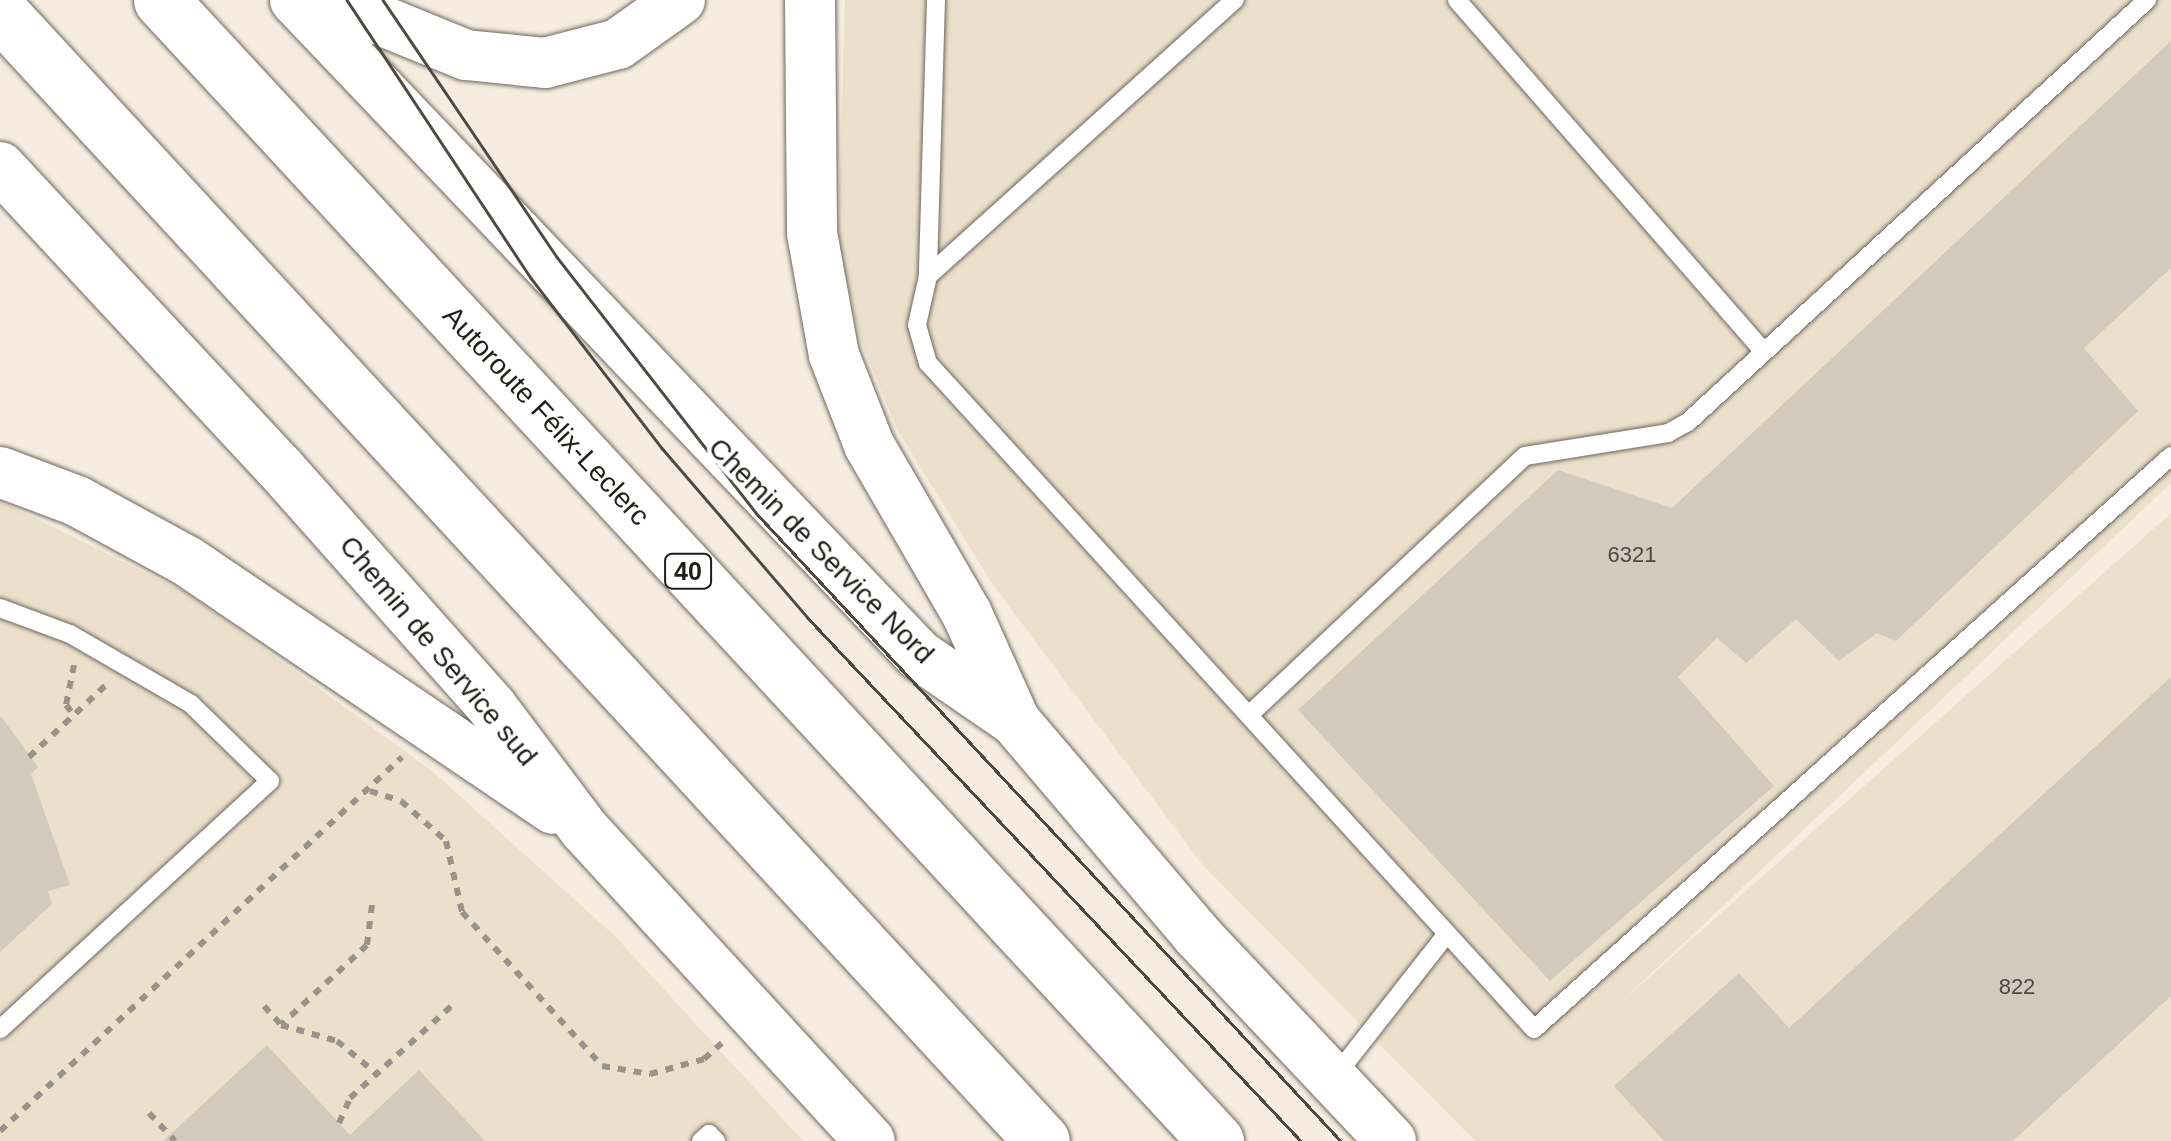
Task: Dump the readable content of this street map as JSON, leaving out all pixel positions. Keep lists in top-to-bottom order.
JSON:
{
  "streets": {
    "highway": ["Autoroute Félix-Leclerc", "40"],
    "main road": ["Chemin de Service Nord", "Chemin de Service sud"]
  },
  "house_numbers": ["6321", "822"]
}
